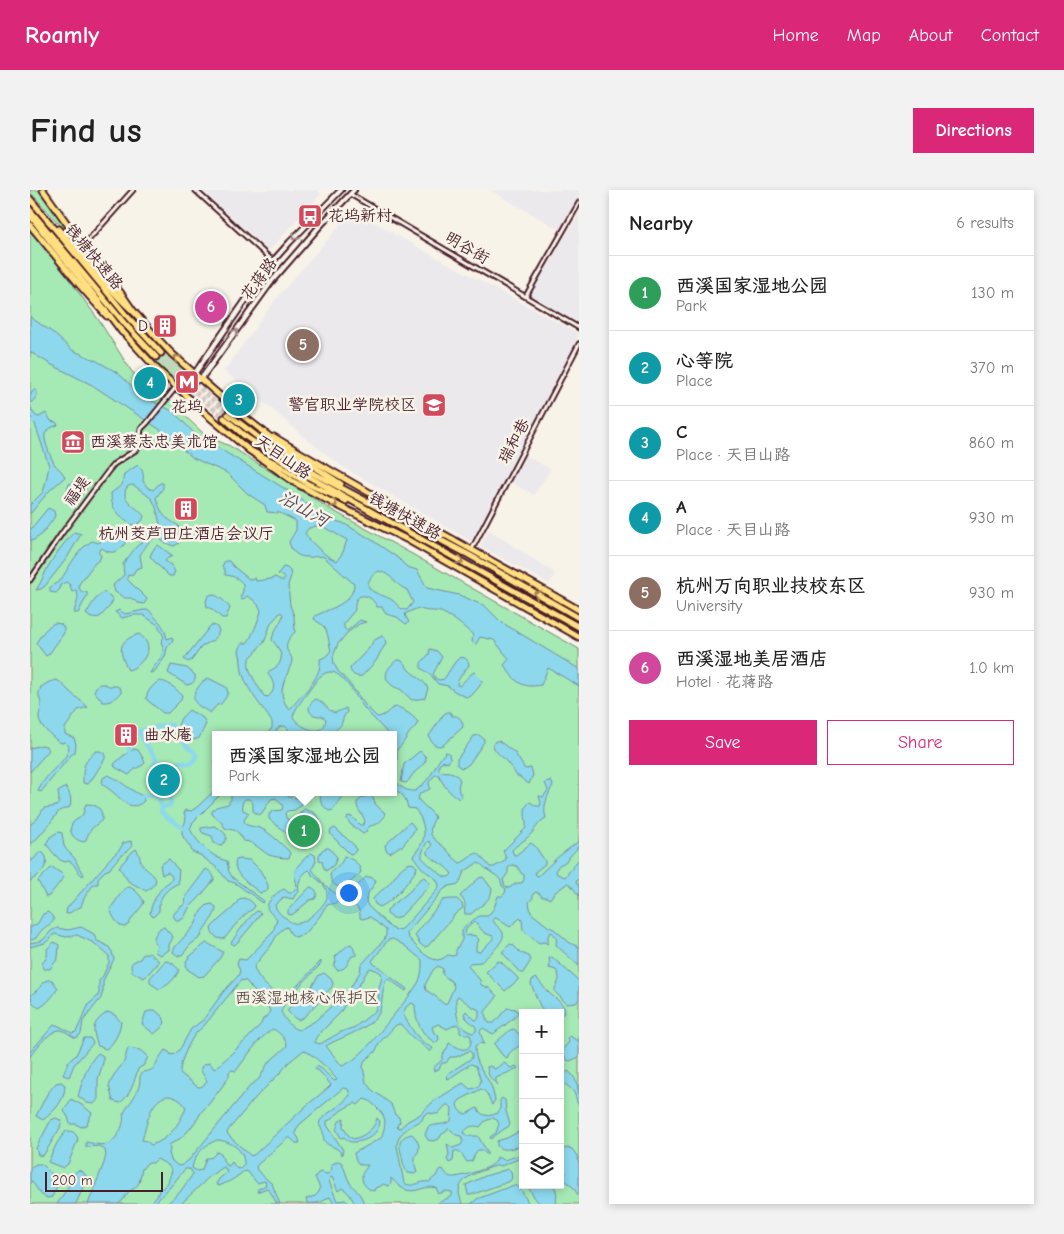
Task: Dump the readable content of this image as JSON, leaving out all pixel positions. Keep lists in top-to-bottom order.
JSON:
{
  "streets": {
    "main road": ["钱塘快速路", "天目山路"],
    "street": [
      "明谷街",
      "花蒋路",
      "瑞和巷",
      "福堤"
    ]
  },
  "crossings": [
    ["明谷街", "花蒋路"],
    ["花蒋路", "天目山路"],
    ["花蒋路", "福堤"],
    ["瑞和巷", "天目山路"],
    ["天目山路", "福堤"]
  ],
  "water": ["沿山河"],
  "parks": ["西溪湿地核心保护区"],
  "places": {
    "bus stop": ["花坞新村"],
    "building": ["D", "杭州茭芦田庄酒店会议厅", "曲水庵"],
    "metro station": ["花坞"],
    "school or university": ["警官职业学院校区"],
    "museum": ["西溪蔡志忠美术馆"]
  },
  "scale_bar": "200 m",
  "page": {
    "header": "Roamly",
    "nav": [
      "Home",
      "Map",
      "About",
      "Contact"
    ],
    "buttons": [
      "Directions",
      ["Save", "Share"]
    ],
    "title": "Find us",
    "heading": ["Nearby", "6 results"],
    "list": [
      {
        "mark": "1",
        "name": "西溪国家湿地公园",
        "note": "Park",
        "value": "130 m"
      },
      {
        "mark": "2",
        "name": "心等院",
        "note": "Place",
        "value": "370 m"
      },
      {
        "mark": "3",
        "name": "C",
        "note": "Place · 天目山路",
        "value": "860 m"
      },
      {
        "mark": "4",
        "name": "A",
        "note": "Place · 天目山路",
        "value": "930 m"
      },
      {
        "mark": "5",
        "name": "杭州万向职业技校东区",
        "note": "University",
        "value": "930 m"
      },
      {
        "mark": "6",
        "name": "西溪湿地美居酒店",
        "note": "Hotel · 花蒋路",
        "value": "1.0 km"
      }
    ],
    "pins": [
      "6",
      "5",
      "4",
      "3",
      "2",
      "1"
    ],
    "popup": ["西溪国家湿地公园", "Park"],
    "map_buttons": ["+", "−"],
    "scale": "200 m"
  }
}
